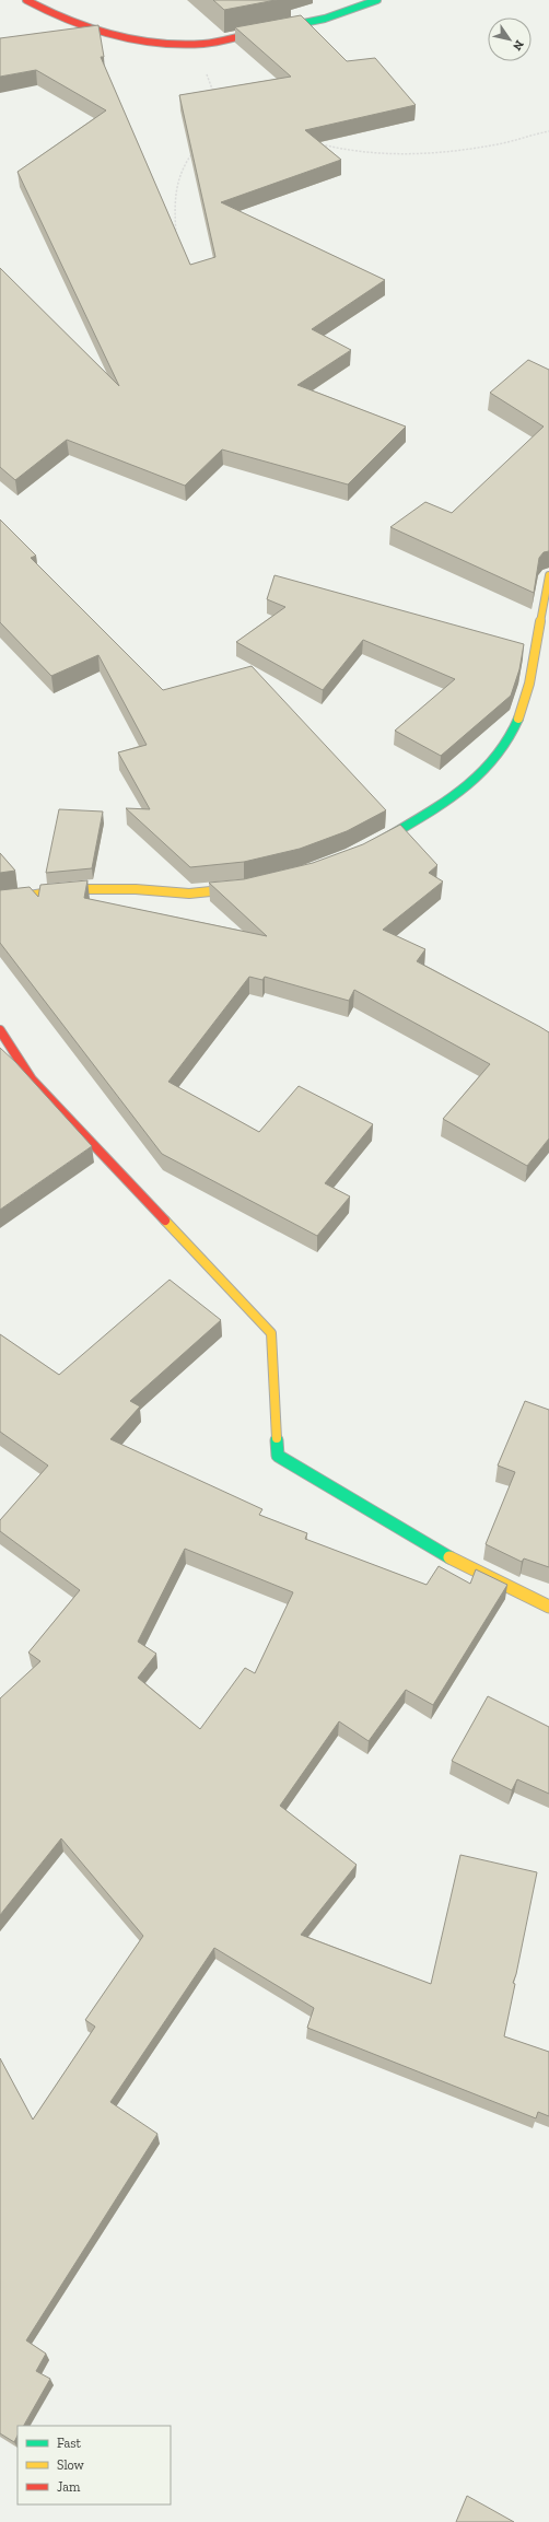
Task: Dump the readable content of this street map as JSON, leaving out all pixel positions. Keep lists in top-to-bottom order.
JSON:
{
  "legend": ["Fast", "Slow", "Jam"],
  "north": "bottom right"
}
